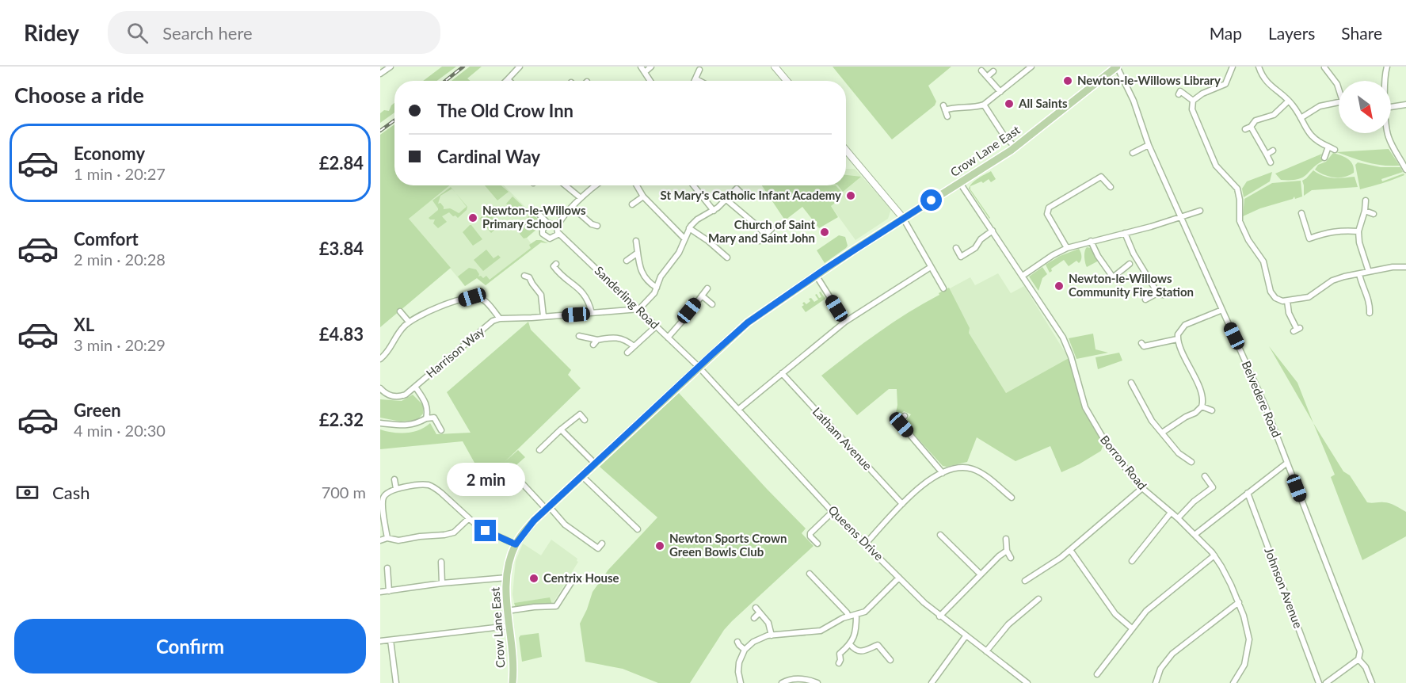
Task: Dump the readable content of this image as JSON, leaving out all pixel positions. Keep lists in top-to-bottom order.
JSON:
{
  "streets": {
    "main road": ["Crow Lane East"],
    "street": [
      "Sanderling Road",
      "Harrison Way",
      "Belvedere Road",
      "Latham Avenue",
      "Borron Road",
      "Queens Drive",
      "Johnson Avenue"
    ]
  },
  "crossings": [
    ["Crow Lane East", "Sanderling Road"],
    ["Crow Lane East", "Belvedere Road"],
    ["Crow Lane East", "Borron Road"],
    ["Crow Lane East", "Queens Drive"],
    ["Sanderling Road", "Queens Drive"]
  ],
  "places": [
    "Newton-le-Willows Library",
    "All Saints",
    "St Mary's Catholic Infant Academy",
    "Newton-le-Willows Primary School",
    "Church of Saint Mary and Saint John",
    "Newton-le-Willows Community Fire Station",
    "Newton Sports Crown Green Bowls Club",
    "Centrix House"
  ],
  "north": "bottom right",
  "page": {
    "header": "Ridey",
    "search": "Search here",
    "nav": ["Map", "Layers", "Share"],
    "heading": "Choose a ride",
    "banner": ["The Old Crow Inn", "Cardinal Way"],
    "list": [
      {
        "name": "Economy",
        "note": "1 min · 20:27",
        "value": "£2.84"
      },
      {
        "name": "Comfort",
        "note": "2 min · 20:28",
        "value": "£3.84"
      },
      {
        "name": "XL",
        "note": "3 min · 20:29",
        "value": "£4.83"
      },
      {
        "name": "Green",
        "note": "4 min · 20:30",
        "value": "£2.32"
      }
    ],
    "bubble": "2 min",
    "pay": ["Cash", "700 m"],
    "buttons": "Confirm"
  }
}
